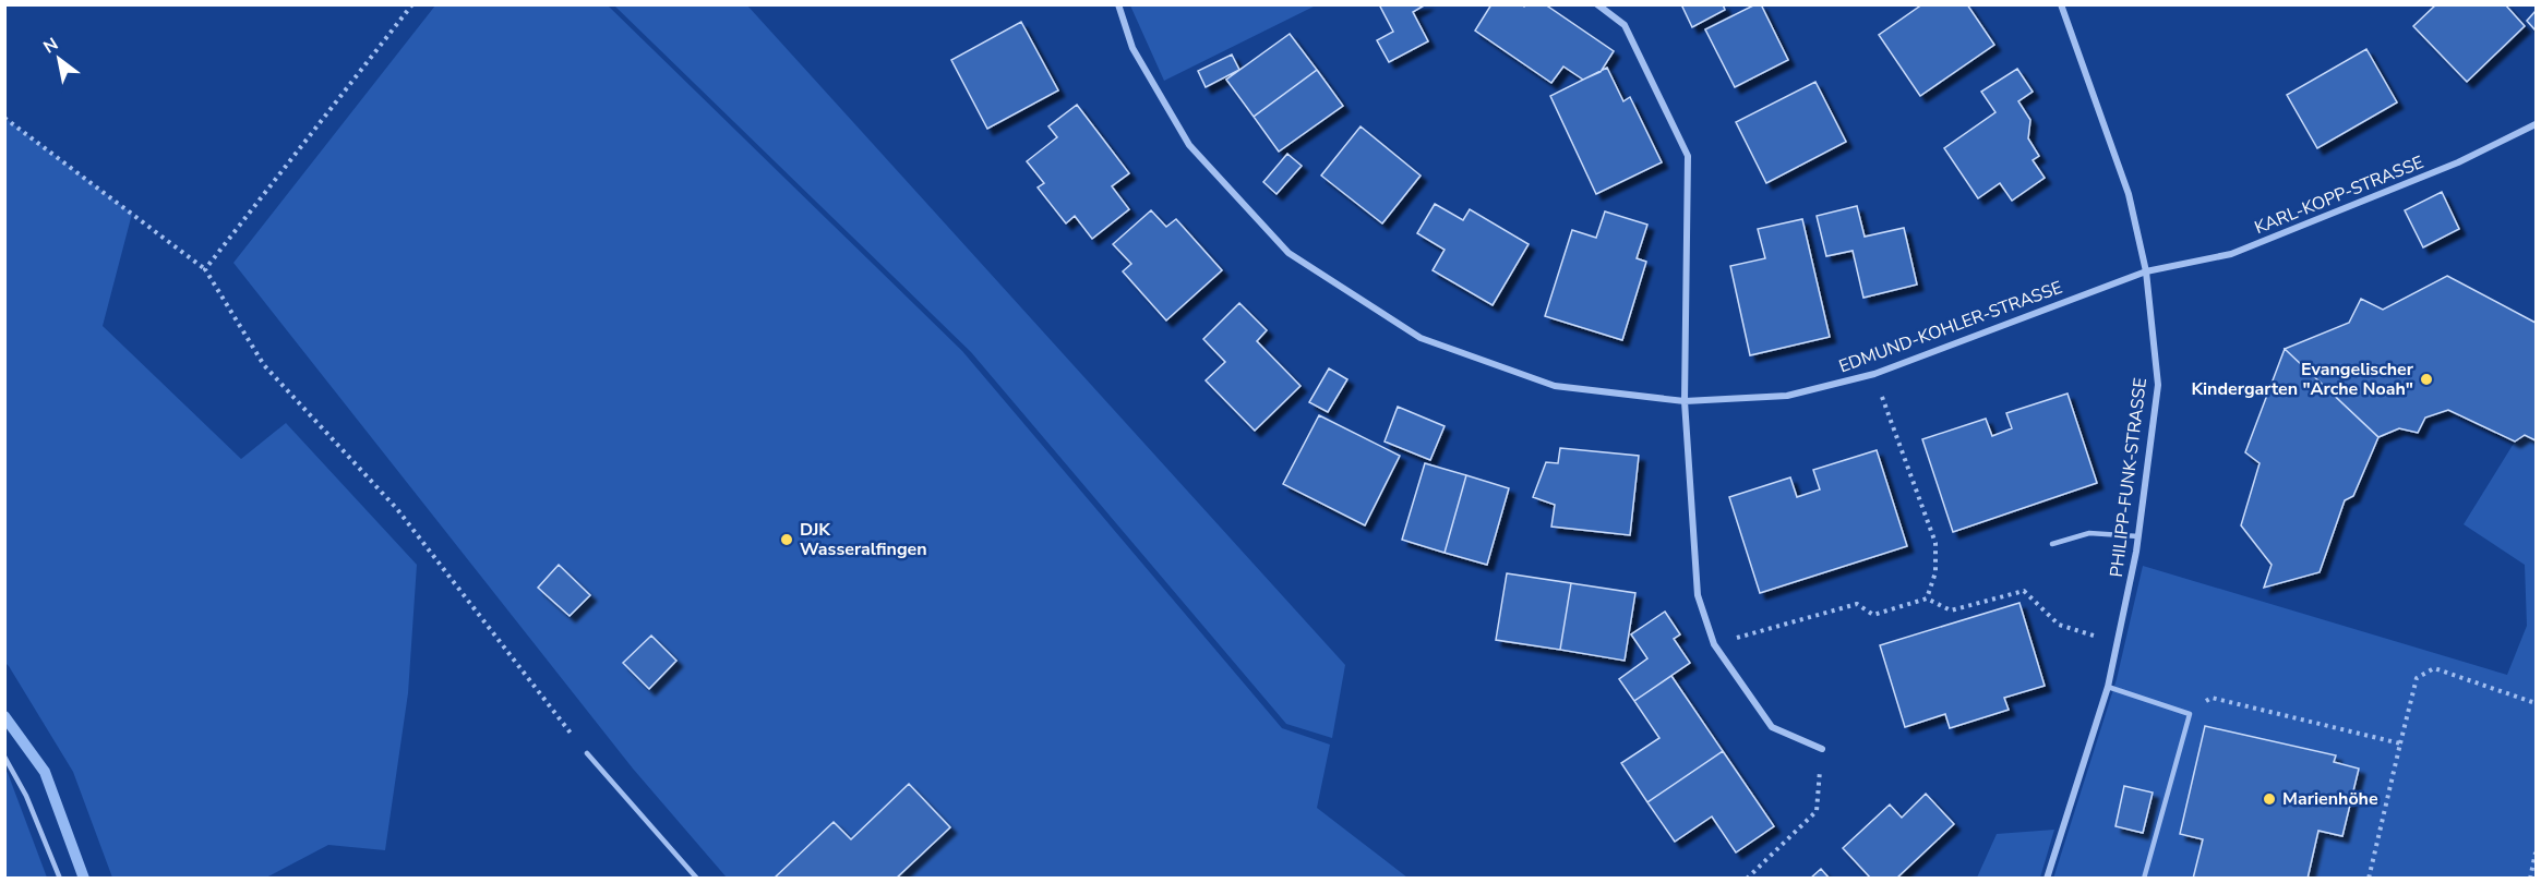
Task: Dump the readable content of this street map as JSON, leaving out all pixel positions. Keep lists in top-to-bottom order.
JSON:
{
  "streets": {
    "street": ["KARL-KOPP-STRASSE", "EDMUND-KOHLER-STRASSE", "PHILIPP-FUNK-STRASSE"]
  },
  "crossings": [
    ["KARL-KOPP-STRASSE", "EDMUND-KOHLER-STRASSE"],
    ["KARL-KOPP-STRASSE", "PHILIPP-FUNK-STRASSE"],
    ["EDMUND-KOHLER-STRASSE", "PHILIPP-FUNK-STRASSE"]
  ],
  "places": ["Evangelischer Kindergarten \"Arche Noah\"", "DJK Wasseralfingen", "Marienhöhe"],
  "north": "top left"
}
